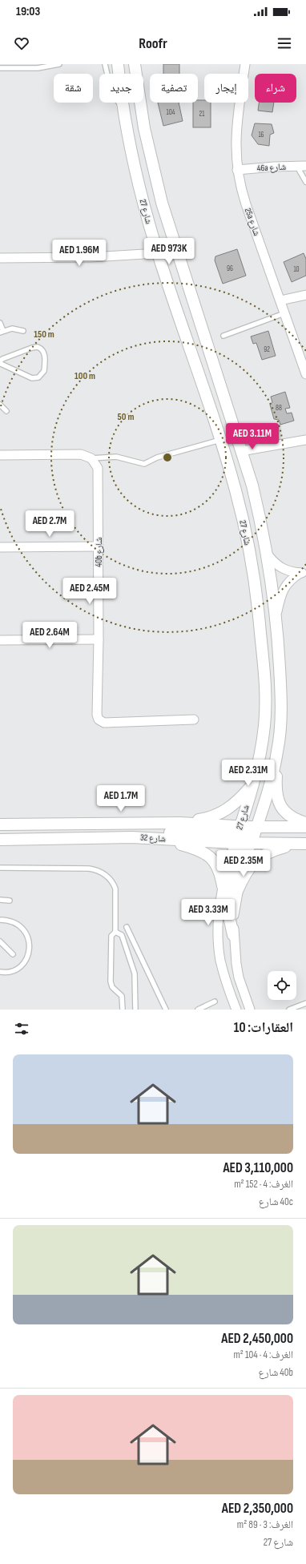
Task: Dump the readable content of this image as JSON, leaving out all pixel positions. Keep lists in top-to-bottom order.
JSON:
{
  "streets": {
    "street": [
      "46a شارع",
      "شارع 27",
      "25a شارع",
      "40b شارع",
      "شارع 32"
    ]
  },
  "crossings": [
    ["46a شارع", "25a شارع"],
    ["شارع 27", "شارع 32"]
  ],
  "house_numbers": [
    "104",
    "21",
    "16",
    "96",
    "10",
    "92",
    "88"
  ],
  "page": {
    "status": "19:03",
    "header": "Roofr",
    "chip": [
      "شراء",
      "إيجار",
      "تصفية",
      "جديد",
      "شقة"
    ],
    "price": [
      "AED 973K",
      "AED 1.96M",
      "AED 3.11M",
      "AED 2.7M",
      "AED 2.45M",
      "AED 2.64M",
      "AED 2.31M",
      "AED 1.7M",
      "AED 2.35M",
      "AED 3.33M"
    ],
    "heading": "العقارات: 10",
    "list": [
      {
        "name": "AED 3,110,000",
        "note": "الغرف: 4 · 152 m² · 40c شارع"
      },
      {
        "name": "AED 2,450,000",
        "note": "الغرف: 4 · 104 m² · 40b شارع"
      },
      {
        "name": "AED 2,350,000",
        "note": "الغرف: 3 · 89 m² · شارع 27"
      }
    ]
  },
  "rings": ["150 m", "100 m", "50 m"]
}
